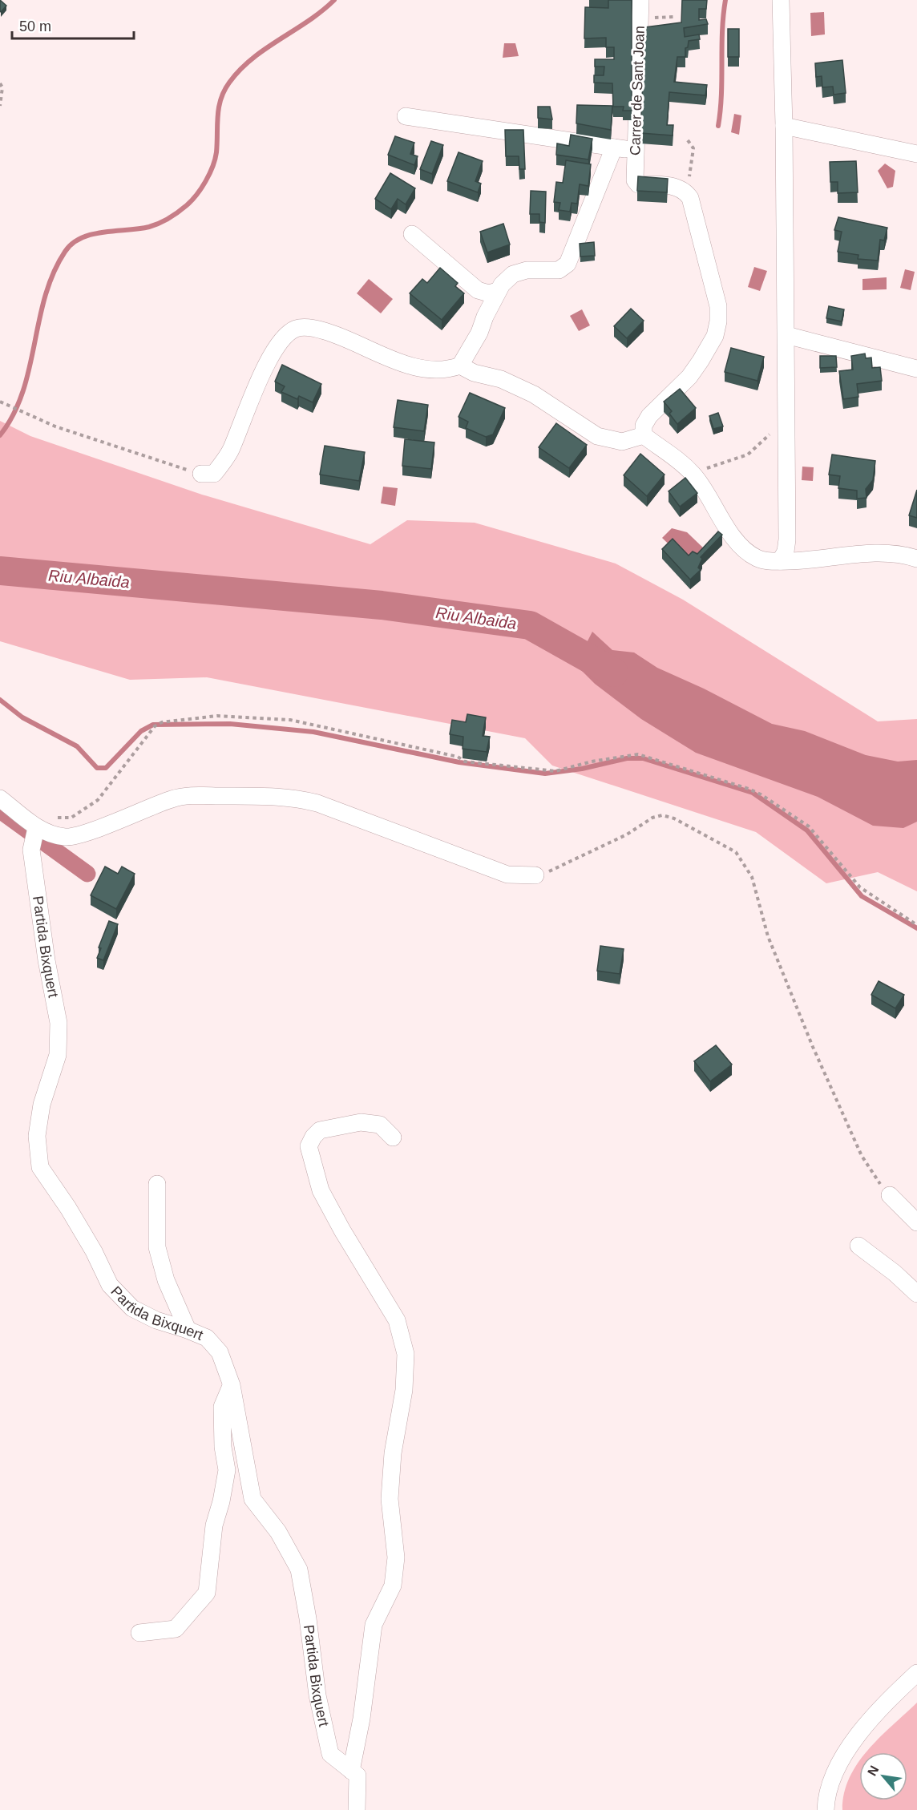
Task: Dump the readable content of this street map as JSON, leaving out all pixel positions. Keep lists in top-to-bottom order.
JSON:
{
  "streets": {
    "street": ["Carrer de Sant Joan", "Partida Bixquert"]
  },
  "water": ["Riu Albaida"],
  "scale_bar": "50 m",
  "north": "top left"
}
